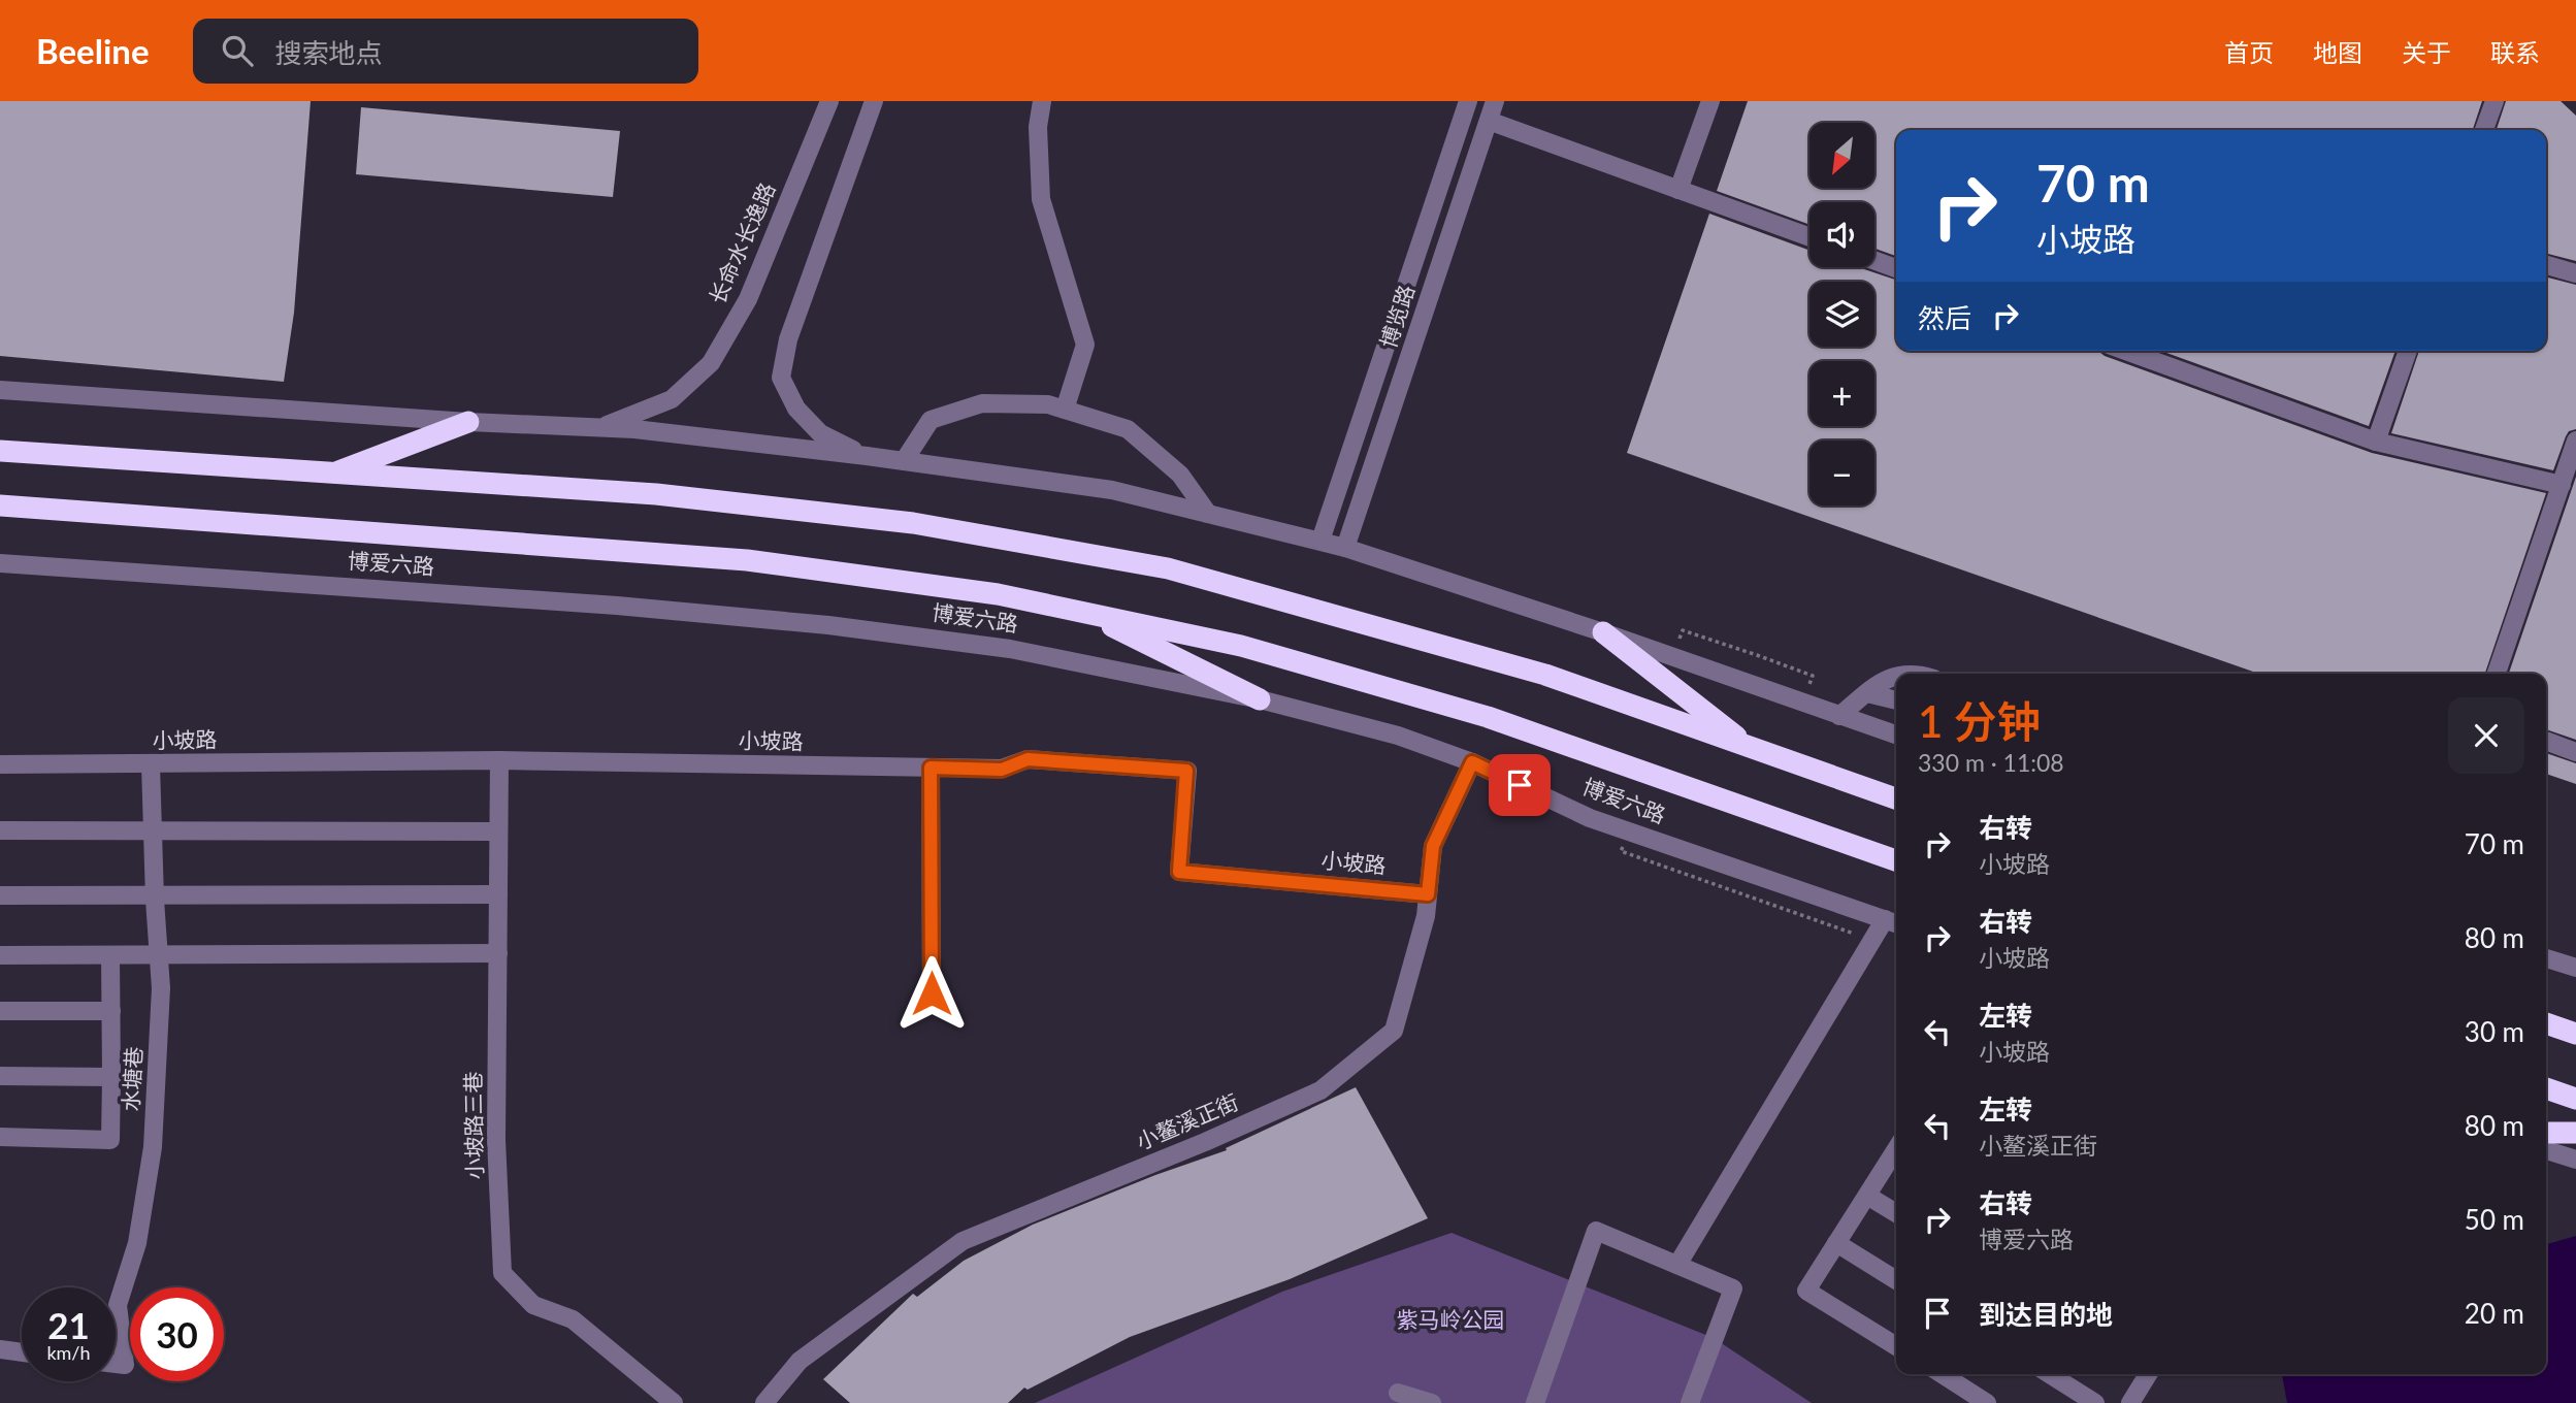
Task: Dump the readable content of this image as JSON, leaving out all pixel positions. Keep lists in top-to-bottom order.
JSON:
{
  "streets": {
    "highway": ["博爱六路"],
    "street": [
      "长命水长逸路",
      "博览路",
      "小坡路",
      "水塘巷",
      "小鳌溪正街",
      "小坡路三巷"
    ]
  },
  "crossings": [
    ["博爱六路", "小鳌溪正街"],
    ["小坡路", "水塘巷"],
    ["小坡路", "小鳌溪正街"],
    ["小坡路", "小坡路三巷"]
  ],
  "parks": ["紫马岭公园"],
  "north": "bottom left",
  "page": {
    "header": "Beeline",
    "search": "搜索地点",
    "nav": [
      "首页",
      "地图",
      "关于",
      "联系"
    ],
    "map_buttons": ["+", "−"],
    "turn": ["70 m", "小坡路"],
    "then": "然后",
    "heading": ["1 分钟", "330 m · 11:08"],
    "list": [
      {
        "name": "右转",
        "note": "小坡路",
        "value": "70 m"
      },
      {
        "name": "右转",
        "note": "小坡路",
        "value": "80 m"
      },
      {
        "name": "左转",
        "note": "小坡路",
        "value": "30 m"
      },
      {
        "name": "左转",
        "note": "小鳌溪正街",
        "value": "80 m"
      },
      {
        "name": "右转",
        "note": "博爱六路",
        "value": "50 m"
      },
      {
        "name": "到达目的地",
        "value": "20 m"
      }
    ],
    "speed": "21 km/h",
    "limit": "30"
  }
}
